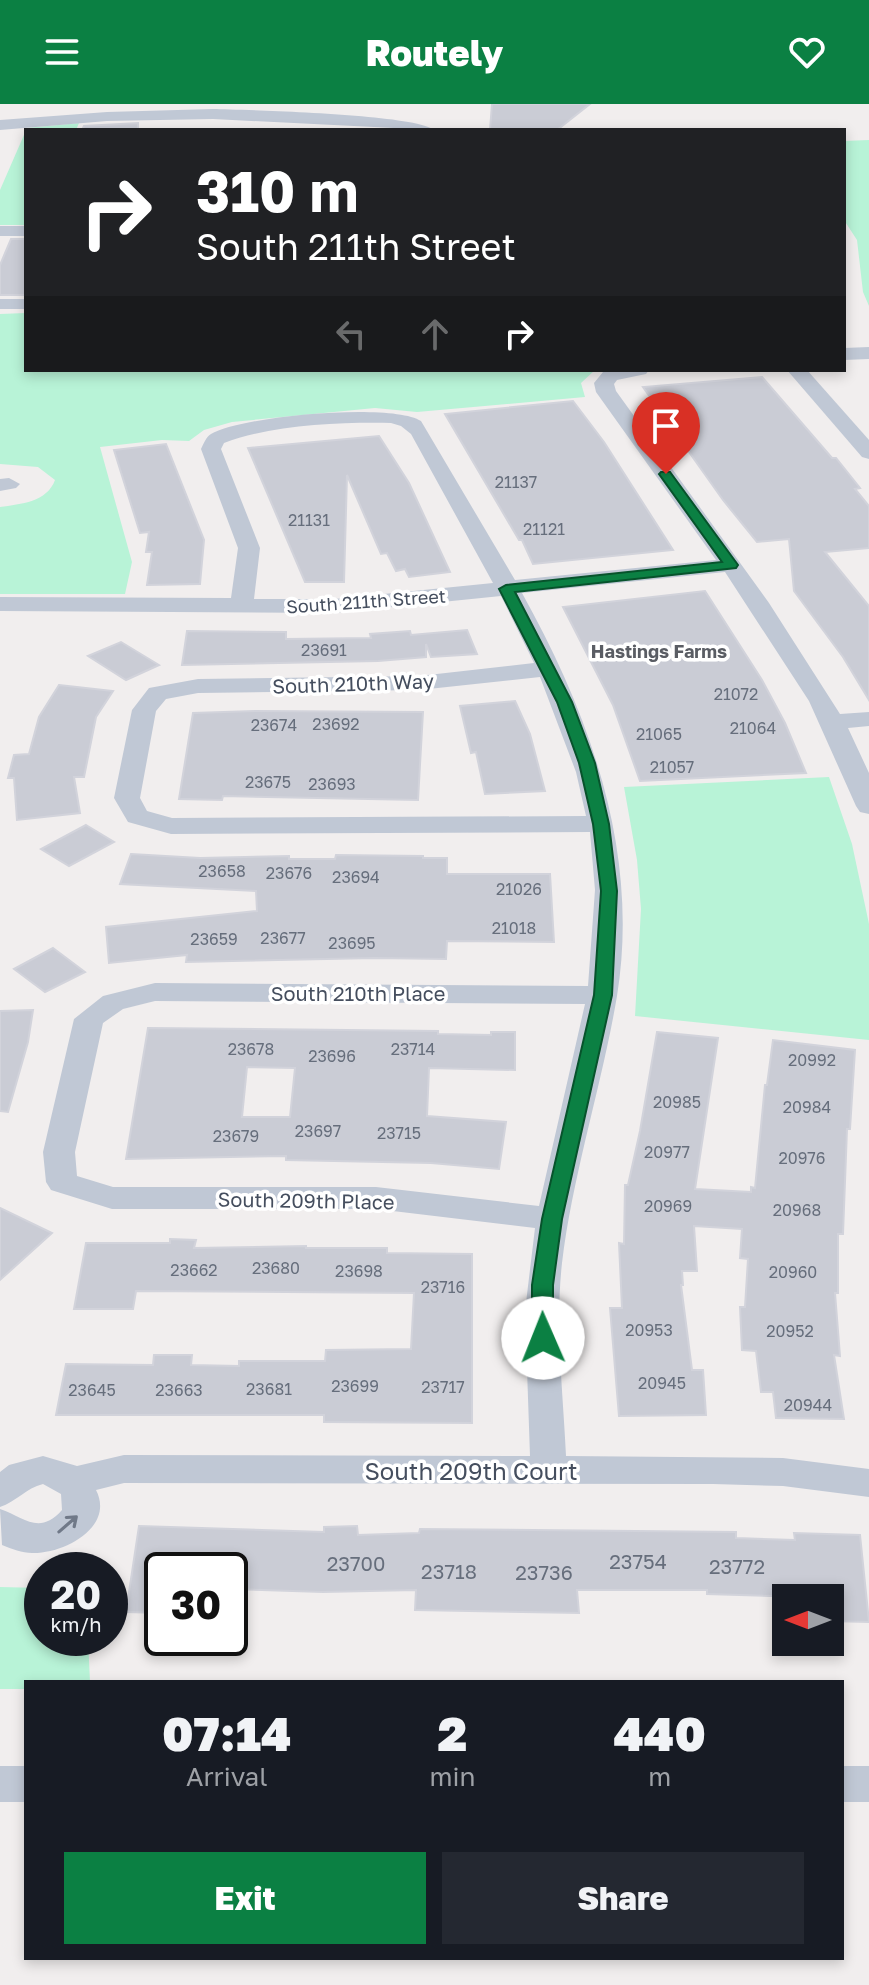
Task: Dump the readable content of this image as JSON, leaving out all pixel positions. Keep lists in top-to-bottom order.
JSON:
{
  "streets": {
    "street": [
      "South 211th Street",
      "South 210th Way",
      "South 210th Place",
      "South 209th Place",
      "South 209th Court"
    ]
  },
  "crossings": [
    ["South 210th Place", "South 209th Place"]
  ],
  "districts": ["Hastings Farms"],
  "house_numbers": [
    "21137",
    "21131",
    "21121",
    "23691",
    "21072",
    "23692",
    "23674",
    "21064",
    "21065",
    "21057",
    "23675",
    "23693",
    "23658",
    "23676",
    "23694",
    "21026",
    "21018",
    "23677",
    "23659",
    "23695",
    "23678",
    "23714",
    "23696",
    "20992",
    "20985",
    "20984",
    "23697",
    "23715",
    "23679",
    "20977",
    "20976",
    "20969",
    "20968",
    "23680",
    "23662",
    "23698",
    "20960",
    "23716",
    "20953",
    "20952",
    "20945",
    "23699",
    "23717",
    "23681",
    "23645",
    "23663",
    "20944",
    "23754",
    "23700",
    "23772",
    "23718",
    "23736"
  ],
  "north": "left",
  "page": {
    "header": "Routely",
    "turn": ["310 m", "South 211th Street"],
    "speed": "20 km/h",
    "limit": "30",
    "eta": [
      "07:14",
      "Arrival",
      "2",
      "min",
      "440",
      "m"
    ],
    "buttons": ["Exit", "Share"]
  }
}
